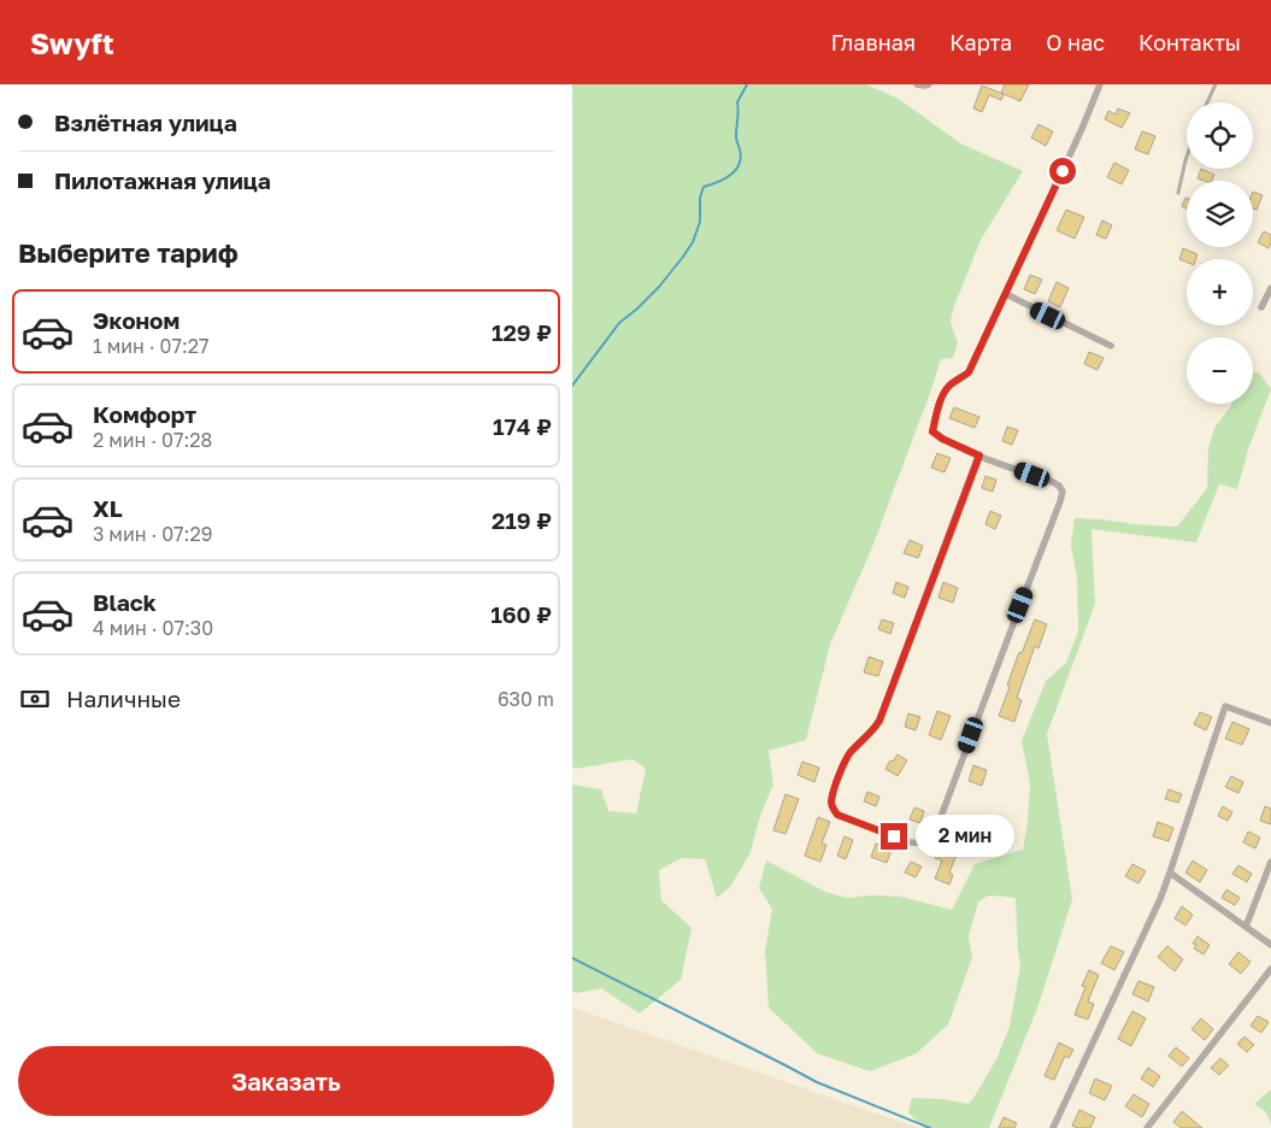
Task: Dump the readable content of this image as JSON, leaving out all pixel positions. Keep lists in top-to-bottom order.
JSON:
{
  "page": {
    "header": "Swyft",
    "nav": [
      "Главная",
      "Карта",
      "О нас",
      "Контакты"
    ],
    "banner": ["Взлётная улица", "Пилотажная улица"],
    "map_buttons": ["+", "−"],
    "heading": "Выберите тариф",
    "list": [
      {
        "name": "Эконом",
        "note": "1 мин · 07:27",
        "value": "129 ₽"
      },
      {
        "name": "Комфорт",
        "note": "2 мин · 07:28",
        "value": "174 ₽"
      },
      {
        "name": "XL",
        "note": "3 мин · 07:29",
        "value": "219 ₽"
      },
      {
        "name": "Black",
        "note": "4 мин · 07:30",
        "value": "160 ₽"
      }
    ],
    "pay": ["Наличные", "630 m"],
    "bubble": "2 мин",
    "buttons": "Заказать"
  }
}
